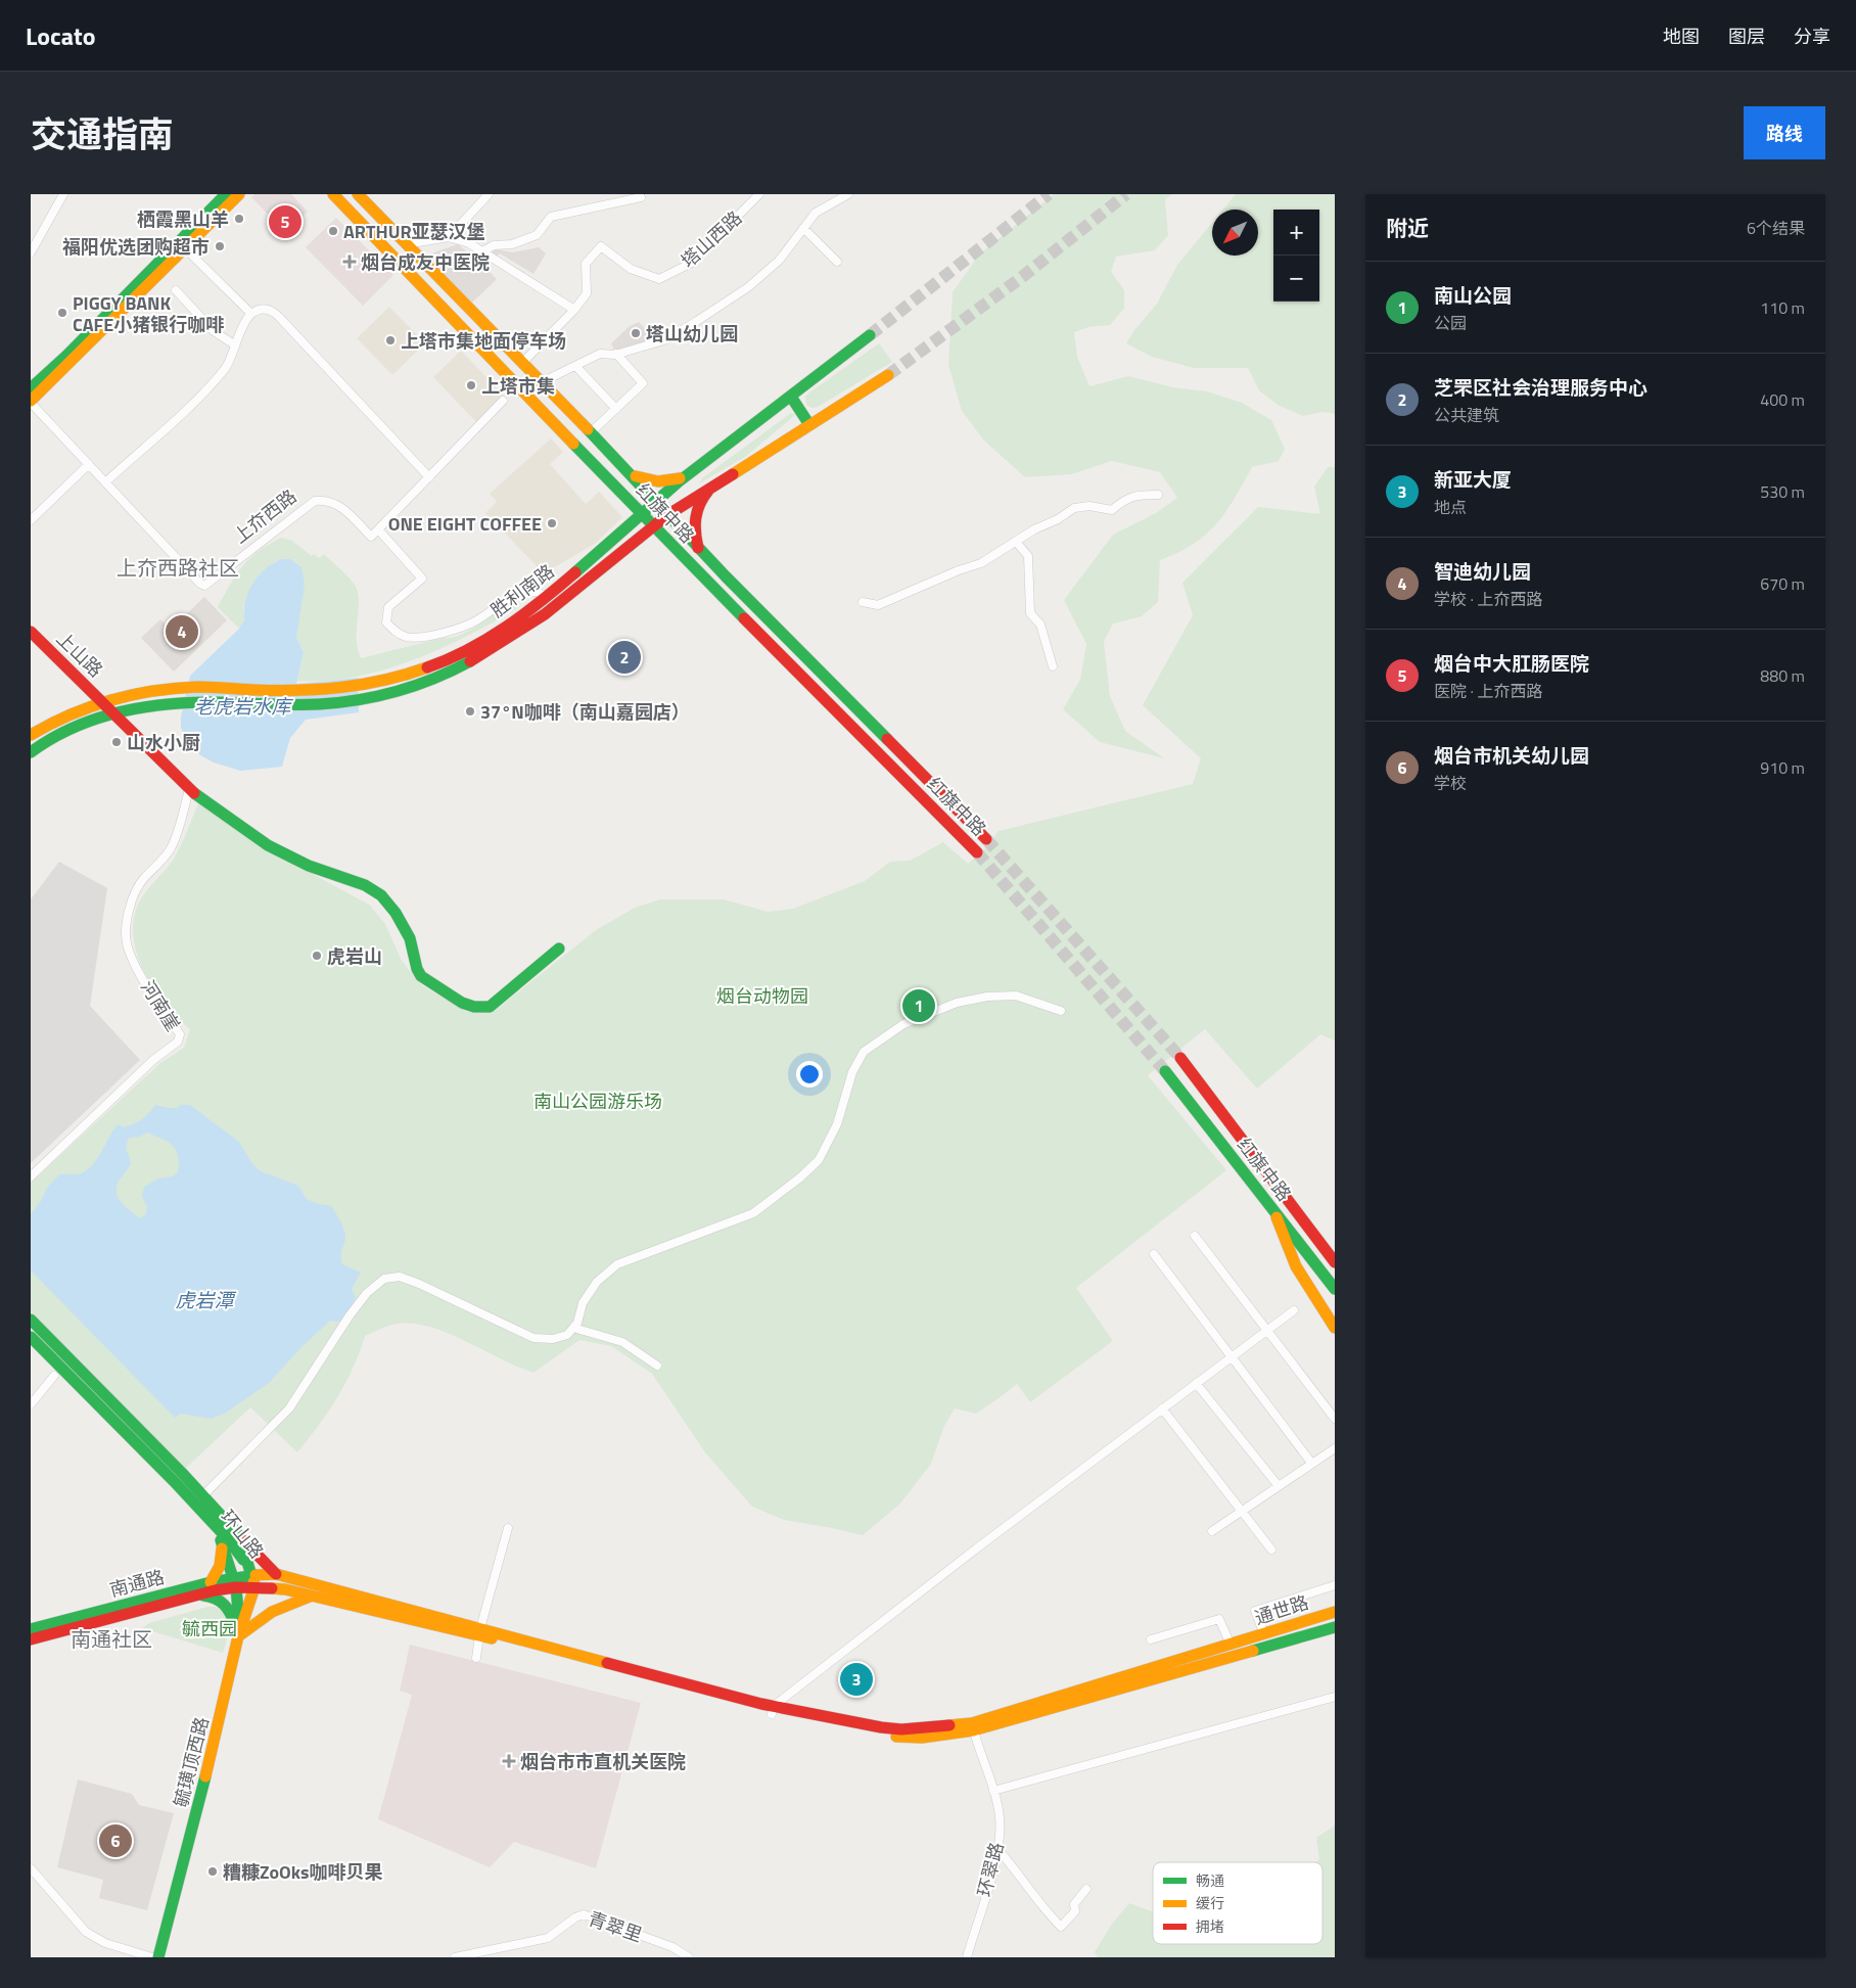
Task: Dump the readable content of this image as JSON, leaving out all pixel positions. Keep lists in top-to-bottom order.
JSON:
{
  "streets": {
    "main road": [
      "红旗中路",
      "上夼西路",
      "胜利南路",
      "上山路",
      "环山路",
      "南通路",
      "通世路",
      "毓璜顶西路"
    ],
    "street": [
      "塔山西路",
      "河南崖",
      "环翠路",
      "青翠里"
    ]
  },
  "crossings": [
    ["塔山西路", "红旗中路"],
    ["红旗中路", "胜利南路"],
    ["胜利南路", "上山路"],
    ["上山路", "河南崖"],
    ["环山路", "南通路"],
    ["环山路", "毓璜顶西路"],
    ["南通路", "毓璜顶西路"],
    ["通世路", "环翠路"]
  ],
  "districts": ["上夼西路社区", "南通社区"],
  "water": ["老虎岩水库", "虎岩潭"],
  "parks": ["烟台动物园", "南山公园游乐场", "毓西园"],
  "places": {
    "other": [
      "栖霞黑山羊",
      "ARTHUR亚瑟汉堡",
      "福阳优选团购超市",
      "PIGGY BANK CAFE小猪银行咖啡",
      "塔山幼儿园",
      "上塔市集地面停车场",
      "上塔市集",
      "ONE EIGHT COFFEE",
      "37°N咖啡（南山嘉园店）",
      "山水小厨",
      "虎岩山",
      "糟糠ZoOks咖啡贝果"
    ],
    "health": ["烟台成友中医院", "烟台市市直机关医院"]
  },
  "legend": ["畅通", "缓行", "拥堵"],
  "north": "bottom left",
  "page": {
    "header": "Locato",
    "nav": ["地图", "图层", "分享"],
    "title": "交通指南",
    "buttons": "路线",
    "heading": ["附近", "6个结果"],
    "pins": [
      "5",
      "4",
      "2",
      "1",
      "3",
      "6"
    ],
    "map_buttons": ["+", "−"],
    "list": [
      {
        "mark": "1",
        "name": "南山公园",
        "note": "公园",
        "value": "110 m"
      },
      {
        "mark": "2",
        "name": "芝罘区社会治理服务中心",
        "note": "公共建筑",
        "value": "400 m"
      },
      {
        "mark": "3",
        "name": "新亚大厦",
        "note": "地点",
        "value": "530 m"
      },
      {
        "mark": "4",
        "name": "智迪幼儿园",
        "note": "学校 · 上夼西路",
        "value": "670 m"
      },
      {
        "mark": "5",
        "name": "烟台中大肛肠医院",
        "note": "医院 · 上夼西路",
        "value": "880 m"
      },
      {
        "mark": "6",
        "name": "烟台市机关幼儿园",
        "note": "学校",
        "value": "910 m"
      }
    ]
  }
}
